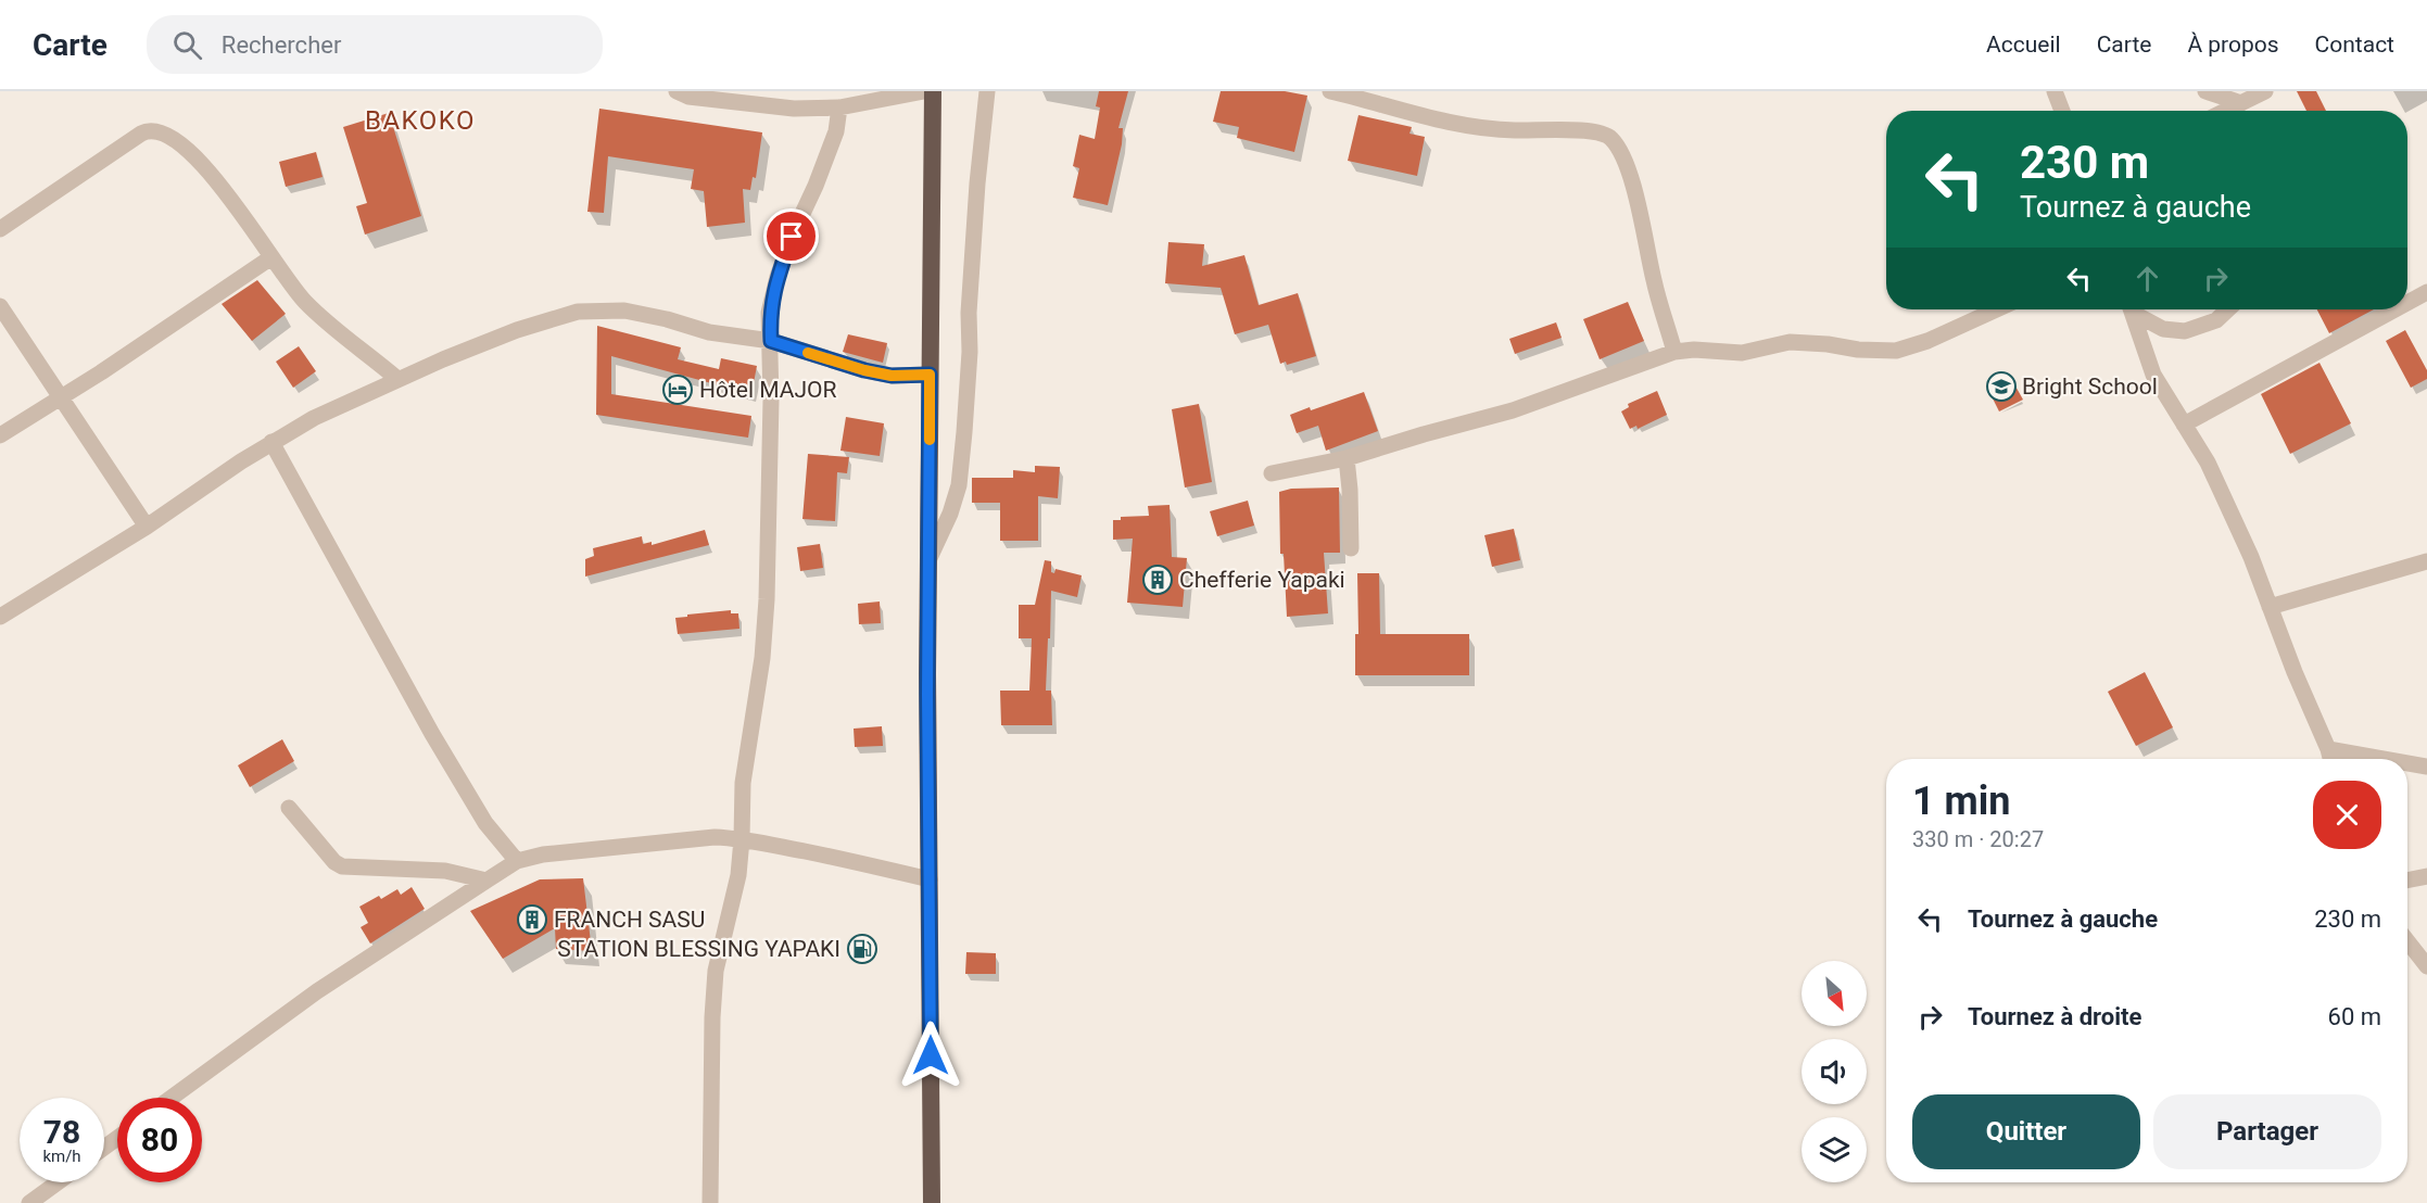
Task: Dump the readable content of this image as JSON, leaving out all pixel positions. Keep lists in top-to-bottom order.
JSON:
{
  "districts": ["BAKOKO"],
  "places": {
    "school or university": ["Bright School"],
    "hotel": ["Hôtel MAJOR"],
    "building": ["Chefferie Yapaki", "FRANCH SASU"],
    "fuel station": ["STATION BLESSING YAPAKI"]
  },
  "north": "bottom right",
  "page": {
    "header": "Carte",
    "search": "Rechercher",
    "nav": [
      "Accueil",
      "Carte",
      "À propos",
      "Contact"
    ],
    "turn": ["230 m", "Tournez à gauche"],
    "heading": ["1 min", "330 m · 20:27"],
    "list": [
      {
        "name": "Tournez à gauche",
        "value": "230 m"
      },
      {
        "name": "Tournez à droite",
        "value": "60 m"
      }
    ],
    "buttons": ["Quitter", "Partager"],
    "speed": "78 km/h",
    "limit": "80"
  }
}
